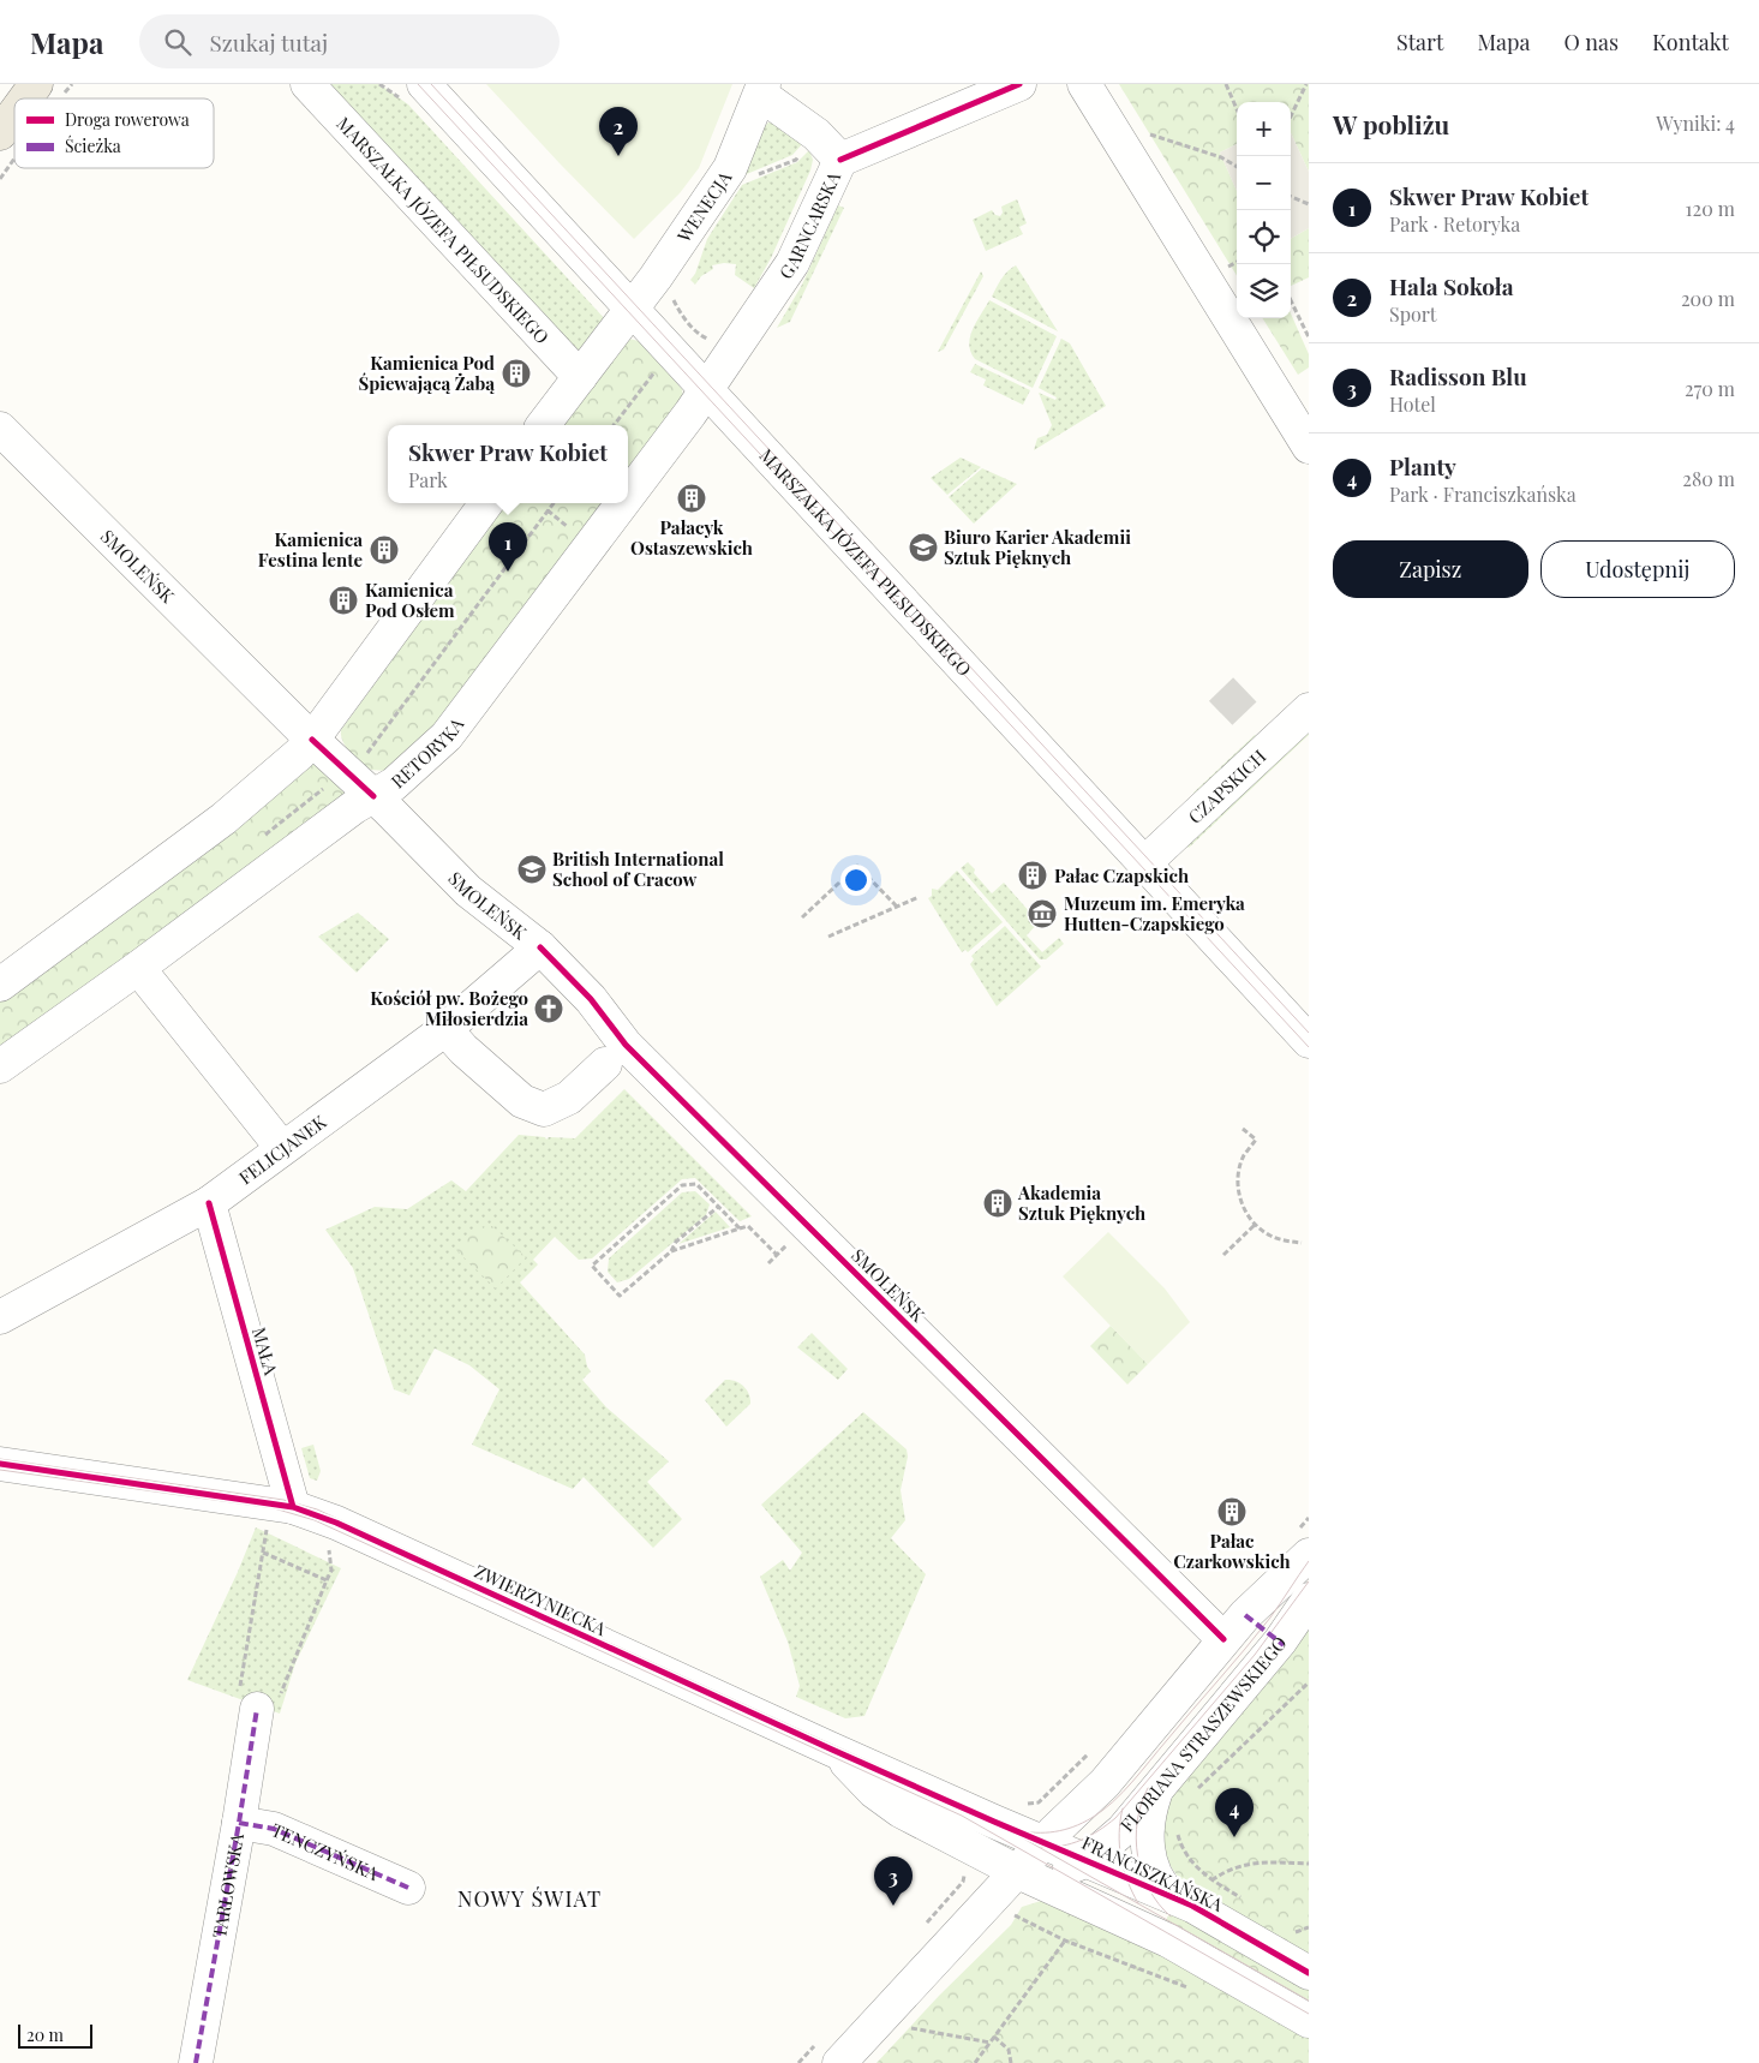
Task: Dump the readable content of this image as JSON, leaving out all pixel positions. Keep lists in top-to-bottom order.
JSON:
{
  "streets": {
    "street": [
      "WENECJA",
      "GARNCARSKA",
      "MARSZAŁKA JÓZEFA PIŁSUDSKIEGO",
      "SMOLEŃSK",
      "RETORYKA",
      "CZAPSKICH",
      "FELICJANEK",
      "MAŁA",
      "ZWIERZYNIECKA",
      "FLORIANA STRASZEWSKIEGO",
      "TENCZYŃSKA",
      "FRANCISZKAŃSKA",
      "TARŁOWSKA"
    ]
  },
  "crossings": [
    ["WENECJA", "GARNCARSKA"],
    ["WENECJA", "MARSZAŁKA JÓZEFA PIŁSUDSKIEGO"],
    ["GARNCARSKA", "MARSZAŁKA JÓZEFA PIŁSUDSKIEGO"],
    ["GARNCARSKA", "RETORYKA"],
    ["MARSZAŁKA JÓZEFA PIŁSUDSKIEGO", "RETORYKA"],
    ["MARSZAŁKA JÓZEFA PIŁSUDSKIEGO", "CZAPSKICH"],
    ["SMOLEŃSK", "RETORYKA"],
    ["SMOLEŃSK", "FELICJANEK"],
    ["FELICJANEK", "MAŁA"],
    ["MAŁA", "ZWIERZYNIECKA"],
    ["ZWIERZYNIECKA", "FLORIANA STRASZEWSKIEGO"],
    ["ZWIERZYNIECKA", "FRANCISZKAŃSKA"],
    ["FLORIANA STRASZEWSKIEGO", "FRANCISZKAŃSKA"],
    ["TENCZYŃSKA", "TARŁOWSKA"]
  ],
  "districts": ["NOWY ŚWIAT"],
  "places": {
    "building": [
      "Kamienica Pod Śpiewającą Żabą",
      "Pałacyk Ostaszewskich",
      "Kamienica Festina lente",
      "Kamienica Pod Osłem",
      "Pałac Czapskich",
      "Akademia Sztuk Pięknych",
      "Pałac Czarkowskich"
    ],
    "school or university": ["Biuro Karier Akademii Sztuk Pięknych", "British International School of Cracow"],
    "museum": ["Muzeum im. Emeryka Hutten-Czapskiego"],
    "church": ["Kościół pw. Bożego Miłosierdzia"]
  },
  "legend": ["Droga rowerowa", "Ścieżka"],
  "scale_bar": "20 m",
  "page": {
    "header": "Mapa",
    "search": "Szukaj tutaj",
    "nav": [
      "Start",
      "Mapa",
      "O nas",
      "Kontakt"
    ],
    "heading": ["W pobliżu", "Wyniki: 4"],
    "map_buttons": ["+", "−"],
    "pins": [
      "2",
      "1",
      "4",
      "3"
    ],
    "list": [
      {
        "mark": "1",
        "name": "Skwer Praw Kobiet",
        "note": "Park · Retoryka",
        "value": "120 m"
      },
      {
        "mark": "2",
        "name": "Hala Sokoła",
        "note": "Sport",
        "value": "200 m"
      },
      {
        "mark": "3",
        "name": "Radisson Blu",
        "note": "Hotel",
        "value": "270 m"
      },
      {
        "mark": "4",
        "name": "Planty",
        "note": "Park · Franciszkańska",
        "value": "280 m"
      }
    ],
    "popup": ["Skwer Praw Kobiet", "Park"],
    "buttons": ["Zapisz", "Udostępnij"],
    "scale": "20 m"
  }
}
